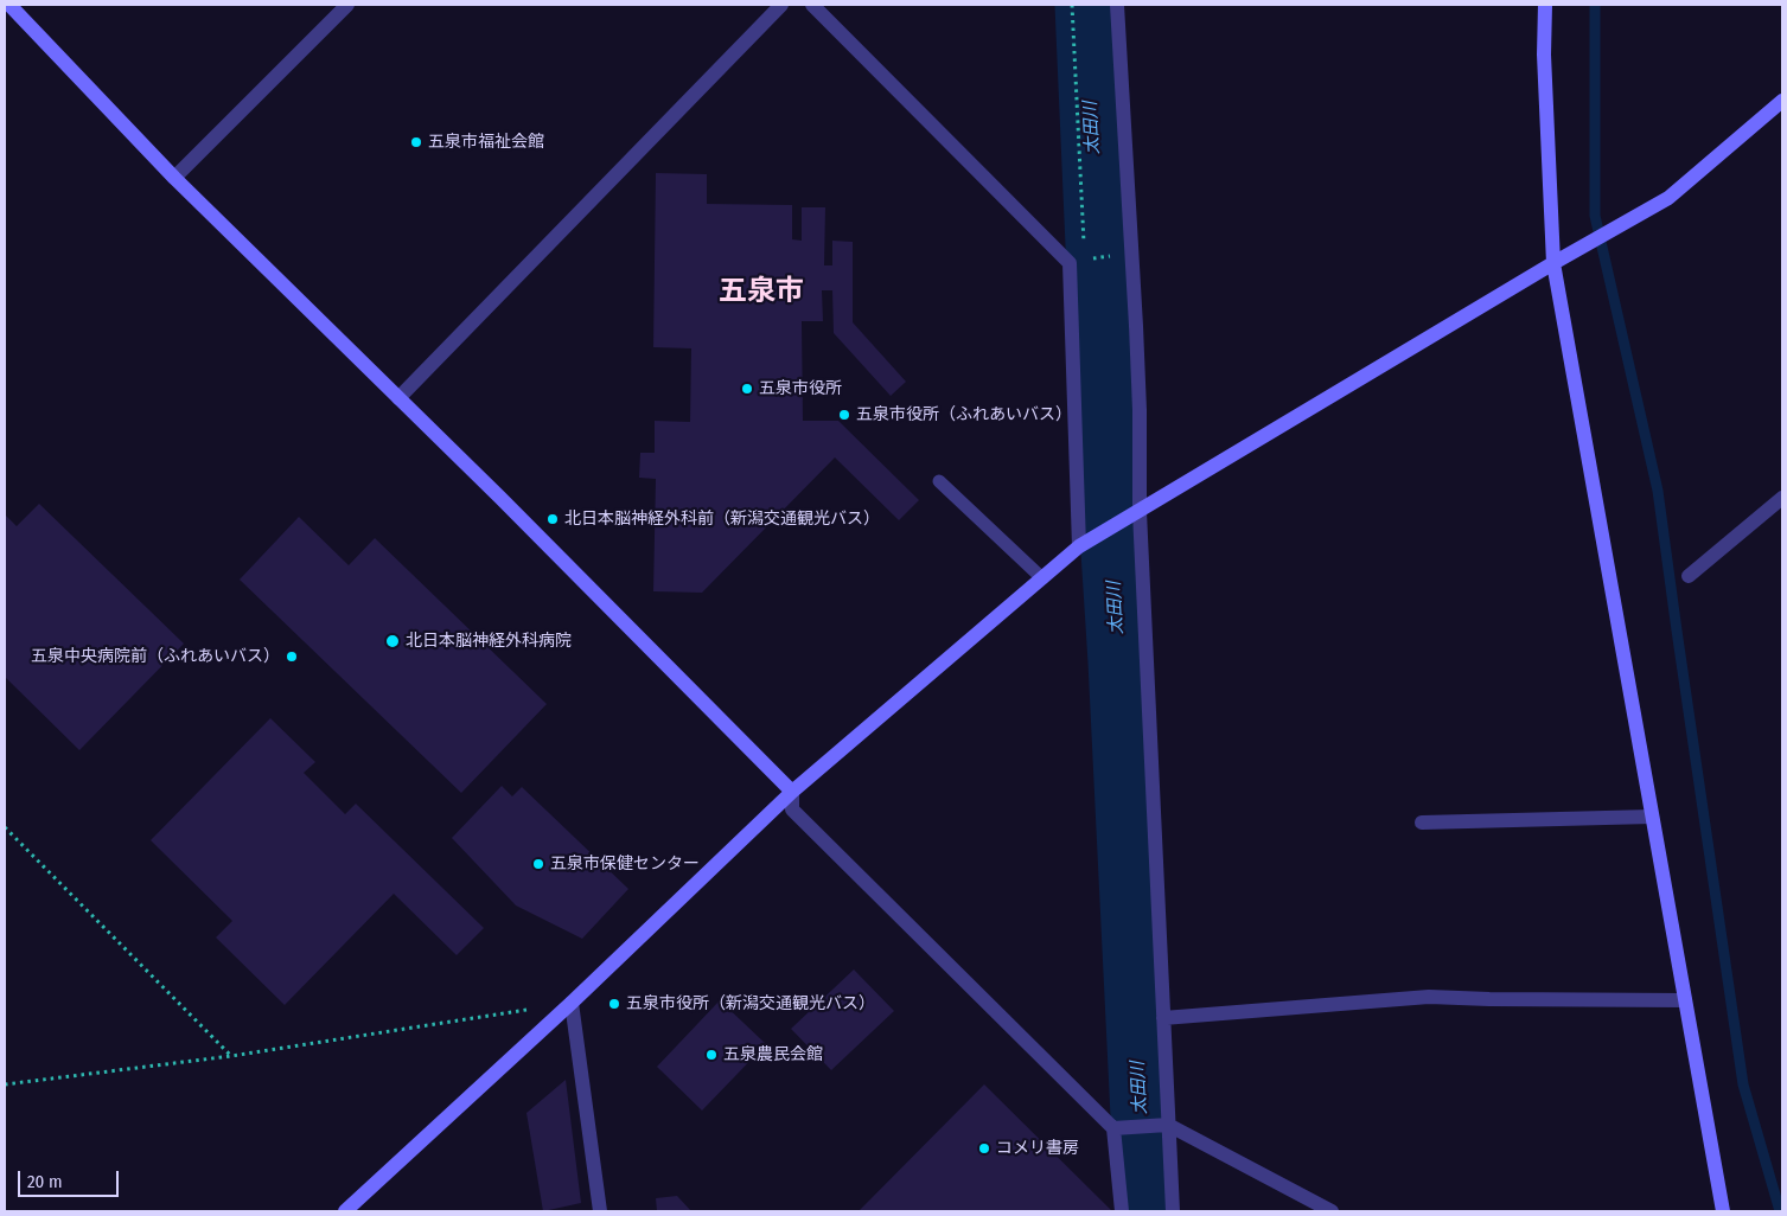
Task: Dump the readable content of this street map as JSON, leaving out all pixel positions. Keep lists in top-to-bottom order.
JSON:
{
  "districts": ["五泉市"],
  "water": ["太田川"],
  "places": [
    "五泉市福祉会館",
    "五泉市役所",
    "五泉市役所（ふれあいバス）",
    "北日本脳神経外科前（新潟交通観光バス）",
    "北日本脳神経外科病院",
    "五泉中央病院前（ふれあいバス）",
    "五泉市保健センター",
    "五泉市役所（新潟交通観光バス）",
    "五泉農民会館",
    "コメリ書房"
  ],
  "scale_bar": "20 m"
}
